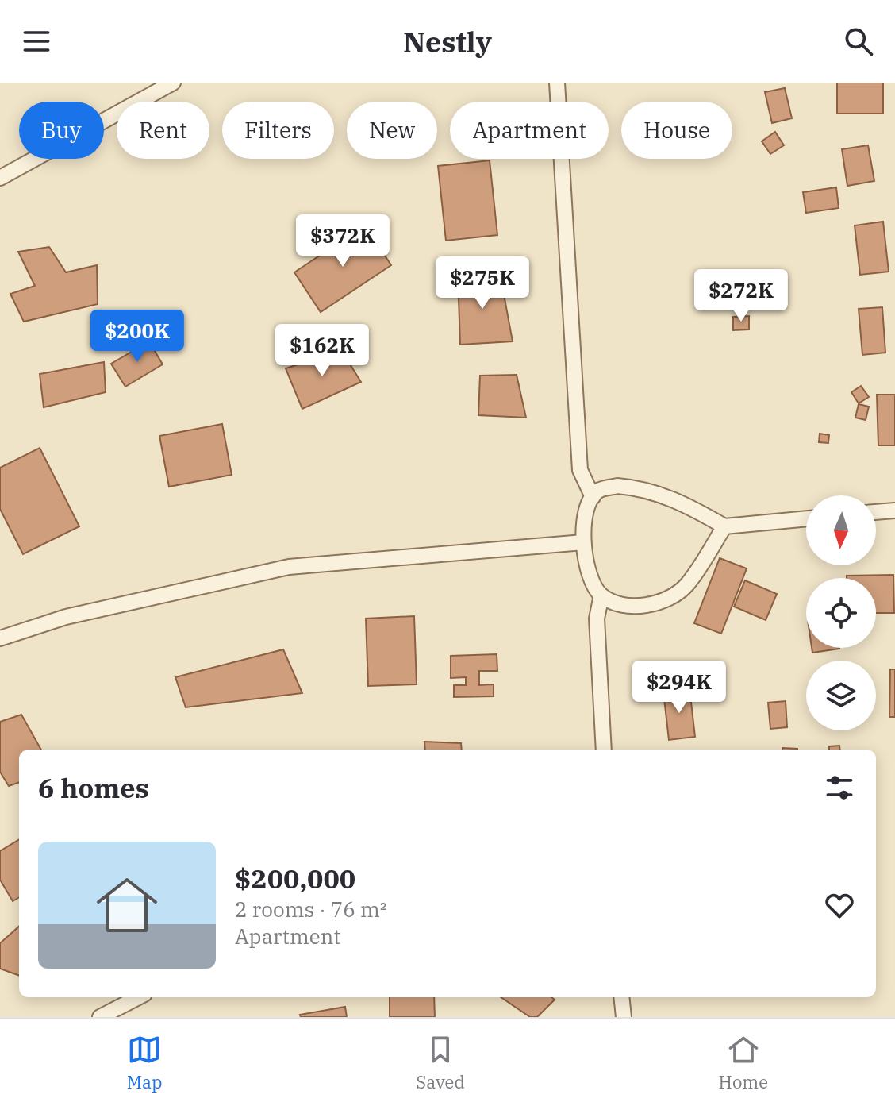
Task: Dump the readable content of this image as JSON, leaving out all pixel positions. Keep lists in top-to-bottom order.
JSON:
{
  "north": "bottom",
  "page": {
    "header": "Nestly",
    "chip": [
      "Buy",
      "Rent",
      "Filters",
      "New",
      "Apartment",
      "House"
    ],
    "price": [
      "$372K",
      "$275K",
      "$272K",
      "$200K",
      "$162K",
      "$294K"
    ],
    "heading": "6 homes",
    "list": [
      {
        "name": "$200,000",
        "note": "2 rooms · 76 m² · Apartment"
      }
    ],
    "tabs": ["Map", "Saved", "Home"]
  }
}
